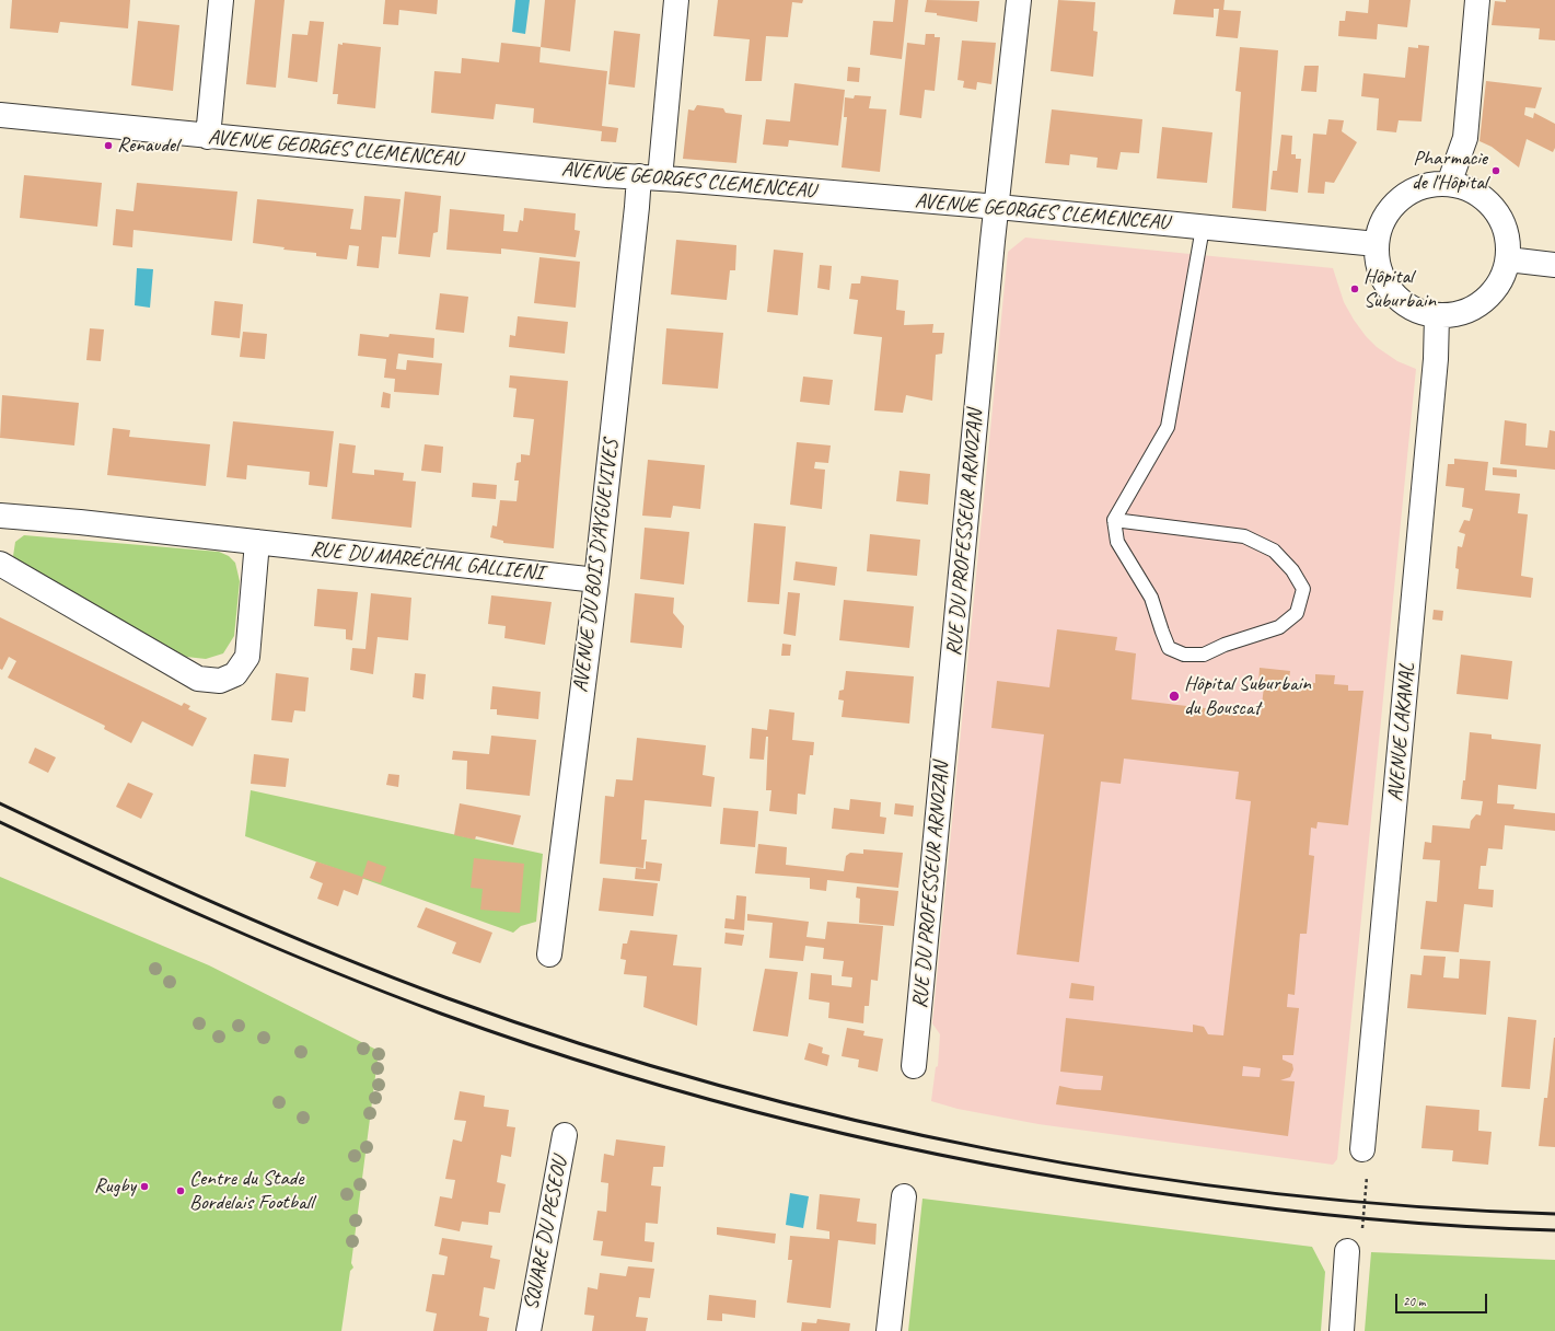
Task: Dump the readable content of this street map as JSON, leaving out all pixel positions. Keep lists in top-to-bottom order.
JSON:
{
  "streets": {
    "street": [
      "AVENUE GEORGES CLEMENCEAU",
      "RUE DU PROFESSEUR ARNOZAN",
      "RUE DU MARÉCHAL GALLIENI",
      "AVENUE DU BOIS D'AYGUEVIVES",
      "AVENUE LAKANAL",
      "SQUARE DU PESEOU"
    ]
  },
  "crossings": [
    ["AVENUE GEORGES CLEMENCEAU", "RUE DU PROFESSEUR ARNOZAN"],
    ["AVENUE GEORGES CLEMENCEAU", "AVENUE DU BOIS D'AYGUEVIVES"],
    ["AVENUE GEORGES CLEMENCEAU", "AVENUE LAKANAL"],
    ["RUE DU MARÉCHAL GALLIENI", "AVENUE DU BOIS D'AYGUEVIVES"]
  ],
  "places": [
    "Renaudel",
    "Pharmacie de l'Hôpital",
    "Hôpital Suburbain",
    "Hôpital Suburbain du Bouscat",
    "Rugby",
    "Centre du Stade Bordelais Football"
  ],
  "scale_bar": "20 m"
}
